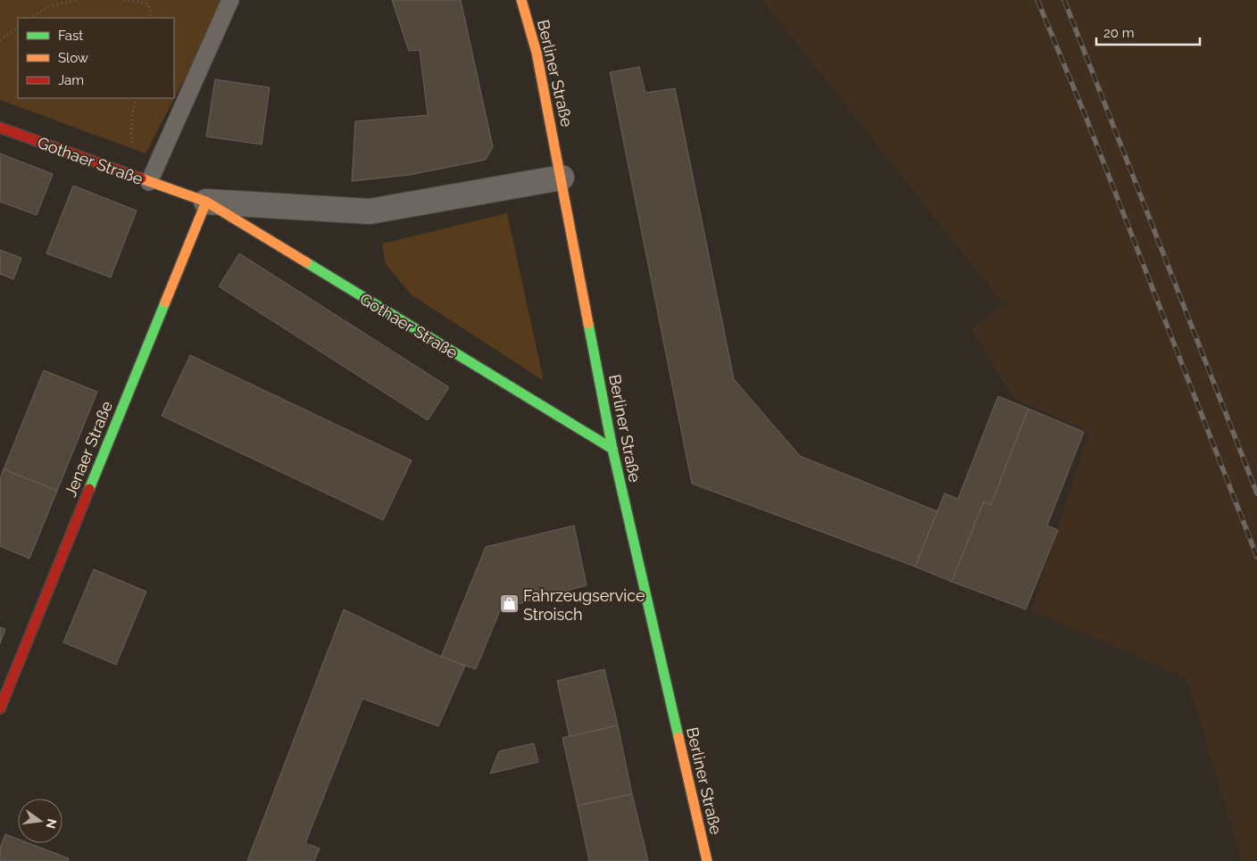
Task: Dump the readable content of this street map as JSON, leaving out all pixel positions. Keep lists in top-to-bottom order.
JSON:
{
  "streets": {
    "street": ["Berliner Straße", "Gothaer Straße", "Jenaer Straße"]
  },
  "crossings": [
    ["Berliner Straße", "Gothaer Straße"],
    ["Gothaer Straße", "Jenaer Straße"]
  ],
  "places": {
    "shop": ["Fahrzeugservice Stroisch"]
  },
  "legend": ["Fast", "Slow", "Jam"],
  "scale_bar": "20 m",
  "north": "right"
}
